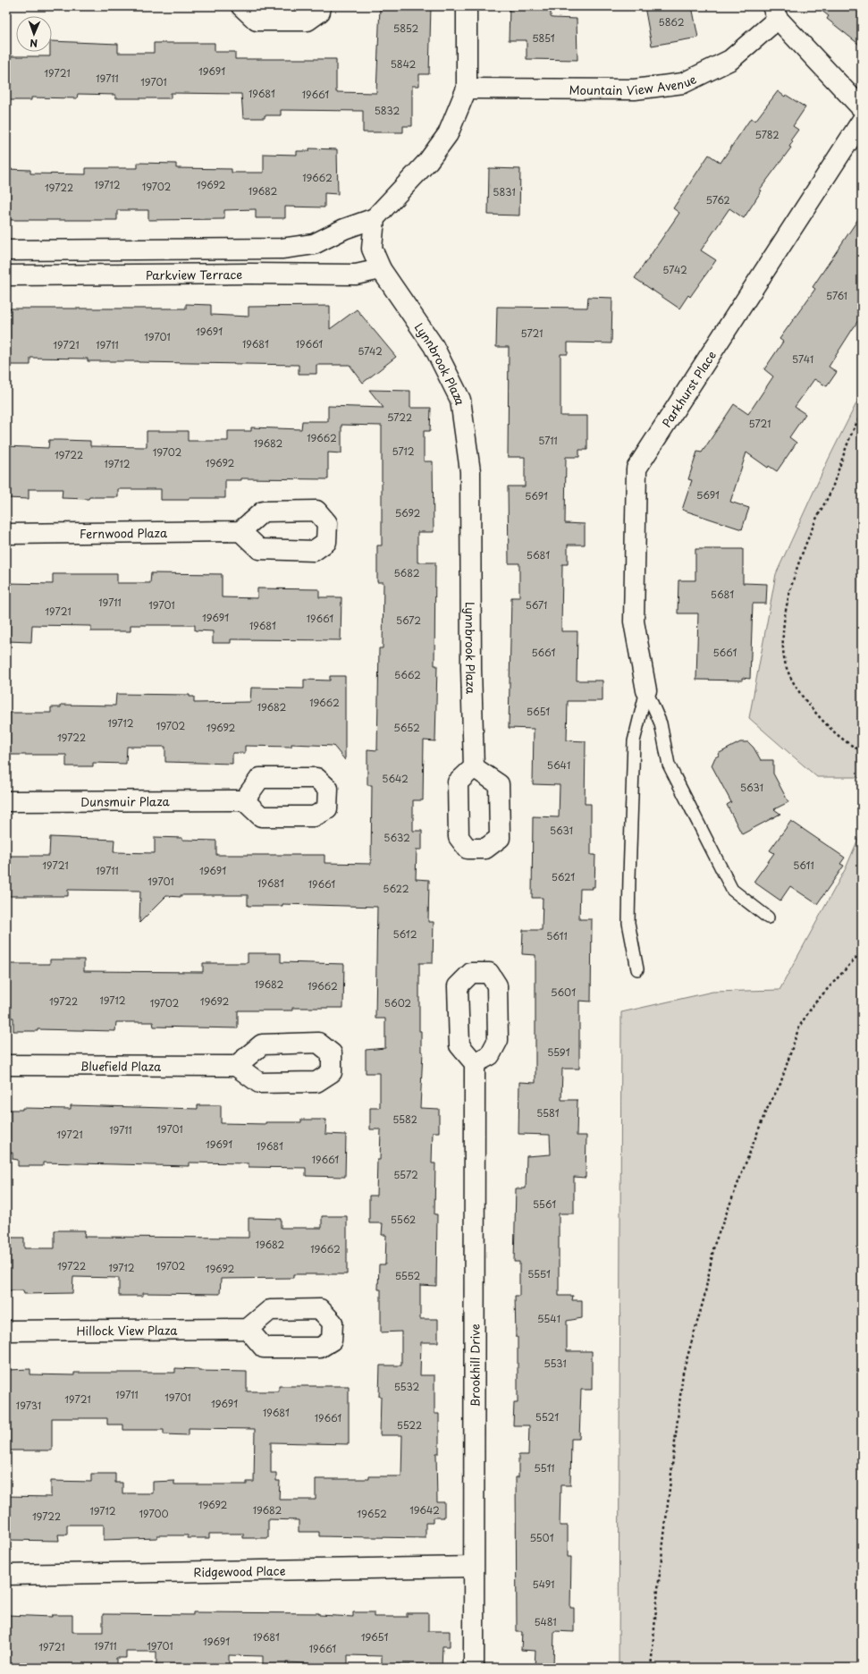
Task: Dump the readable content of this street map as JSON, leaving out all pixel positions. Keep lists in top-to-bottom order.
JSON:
{
  "streets": {
    "street": [
      "Mountain View Avenue",
      "Parkview Terrace",
      "Lynnbrook Plaza",
      "Parkhurst Place",
      "Fernwood Plaza",
      "Dunsmuir Plaza",
      "Bluefield Plaza",
      "Hillock View Plaza",
      "Brookhill Drive",
      "Ridgewood Place"
    ]
  },
  "crossings": [
    ["Parkview Terrace", "Lynnbrook Plaza"],
    ["Brookhill Drive", "Ridgewood Place"]
  ],
  "house_numbers": [
    "5862",
    "5852",
    "5851",
    "5842",
    "19691",
    "19721",
    "19711",
    "19701",
    "19681",
    "19661",
    "5832",
    "5782",
    "19662",
    "19712",
    "19692",
    "19702",
    "19722",
    "19682",
    "5831",
    "5762",
    "5742",
    "5761",
    "19691",
    "5721",
    "19701",
    "19681",
    "19661",
    "19721",
    "19711",
    "5742",
    "5741",
    "5722",
    "5721",
    "19662",
    "5711",
    "19682",
    "5712",
    "19702",
    "19722",
    "19692",
    "19712",
    "5691",
    "5691",
    "5692",
    "5681",
    "5682",
    "5681",
    "19711",
    "19701",
    "5671",
    "19721",
    "19691",
    "19661",
    "5672",
    "19681",
    "5661",
    "5661",
    "5662",
    "19662",
    "19682",
    "5651",
    "19712",
    "19702",
    "19692",
    "5652",
    "19722",
    "5641",
    "5642",
    "5631",
    "5631",
    "5632",
    "19721",
    "5611",
    "19711",
    "19691",
    "5621",
    "19701",
    "19681",
    "19661",
    "5622",
    "5612",
    "5611",
    "19682",
    "19662",
    "5601",
    "19712",
    "19722",
    "19692",
    "19702",
    "5602",
    "5591",
    "5581",
    "5582",
    "19701",
    "19711",
    "19721",
    "19691",
    "19681",
    "19661",
    "5572",
    "5561",
    "5562",
    "19682",
    "19662",
    "19722",
    "19702",
    "19712",
    "19692",
    "5551",
    "5552",
    "5541",
    "5531",
    "5532",
    "19711",
    "19701",
    "19721",
    "19691",
    "19731",
    "19681",
    "5521",
    "19661",
    "5522",
    "5511",
    "19692",
    "19682",
    "19642",
    "19712",
    "19700",
    "19652",
    "19722",
    "5501",
    "5491",
    "5481",
    "19681",
    "19651",
    "19691",
    "19711",
    "19701",
    "19721",
    "19661"
  ],
  "north": "bottom"
}
